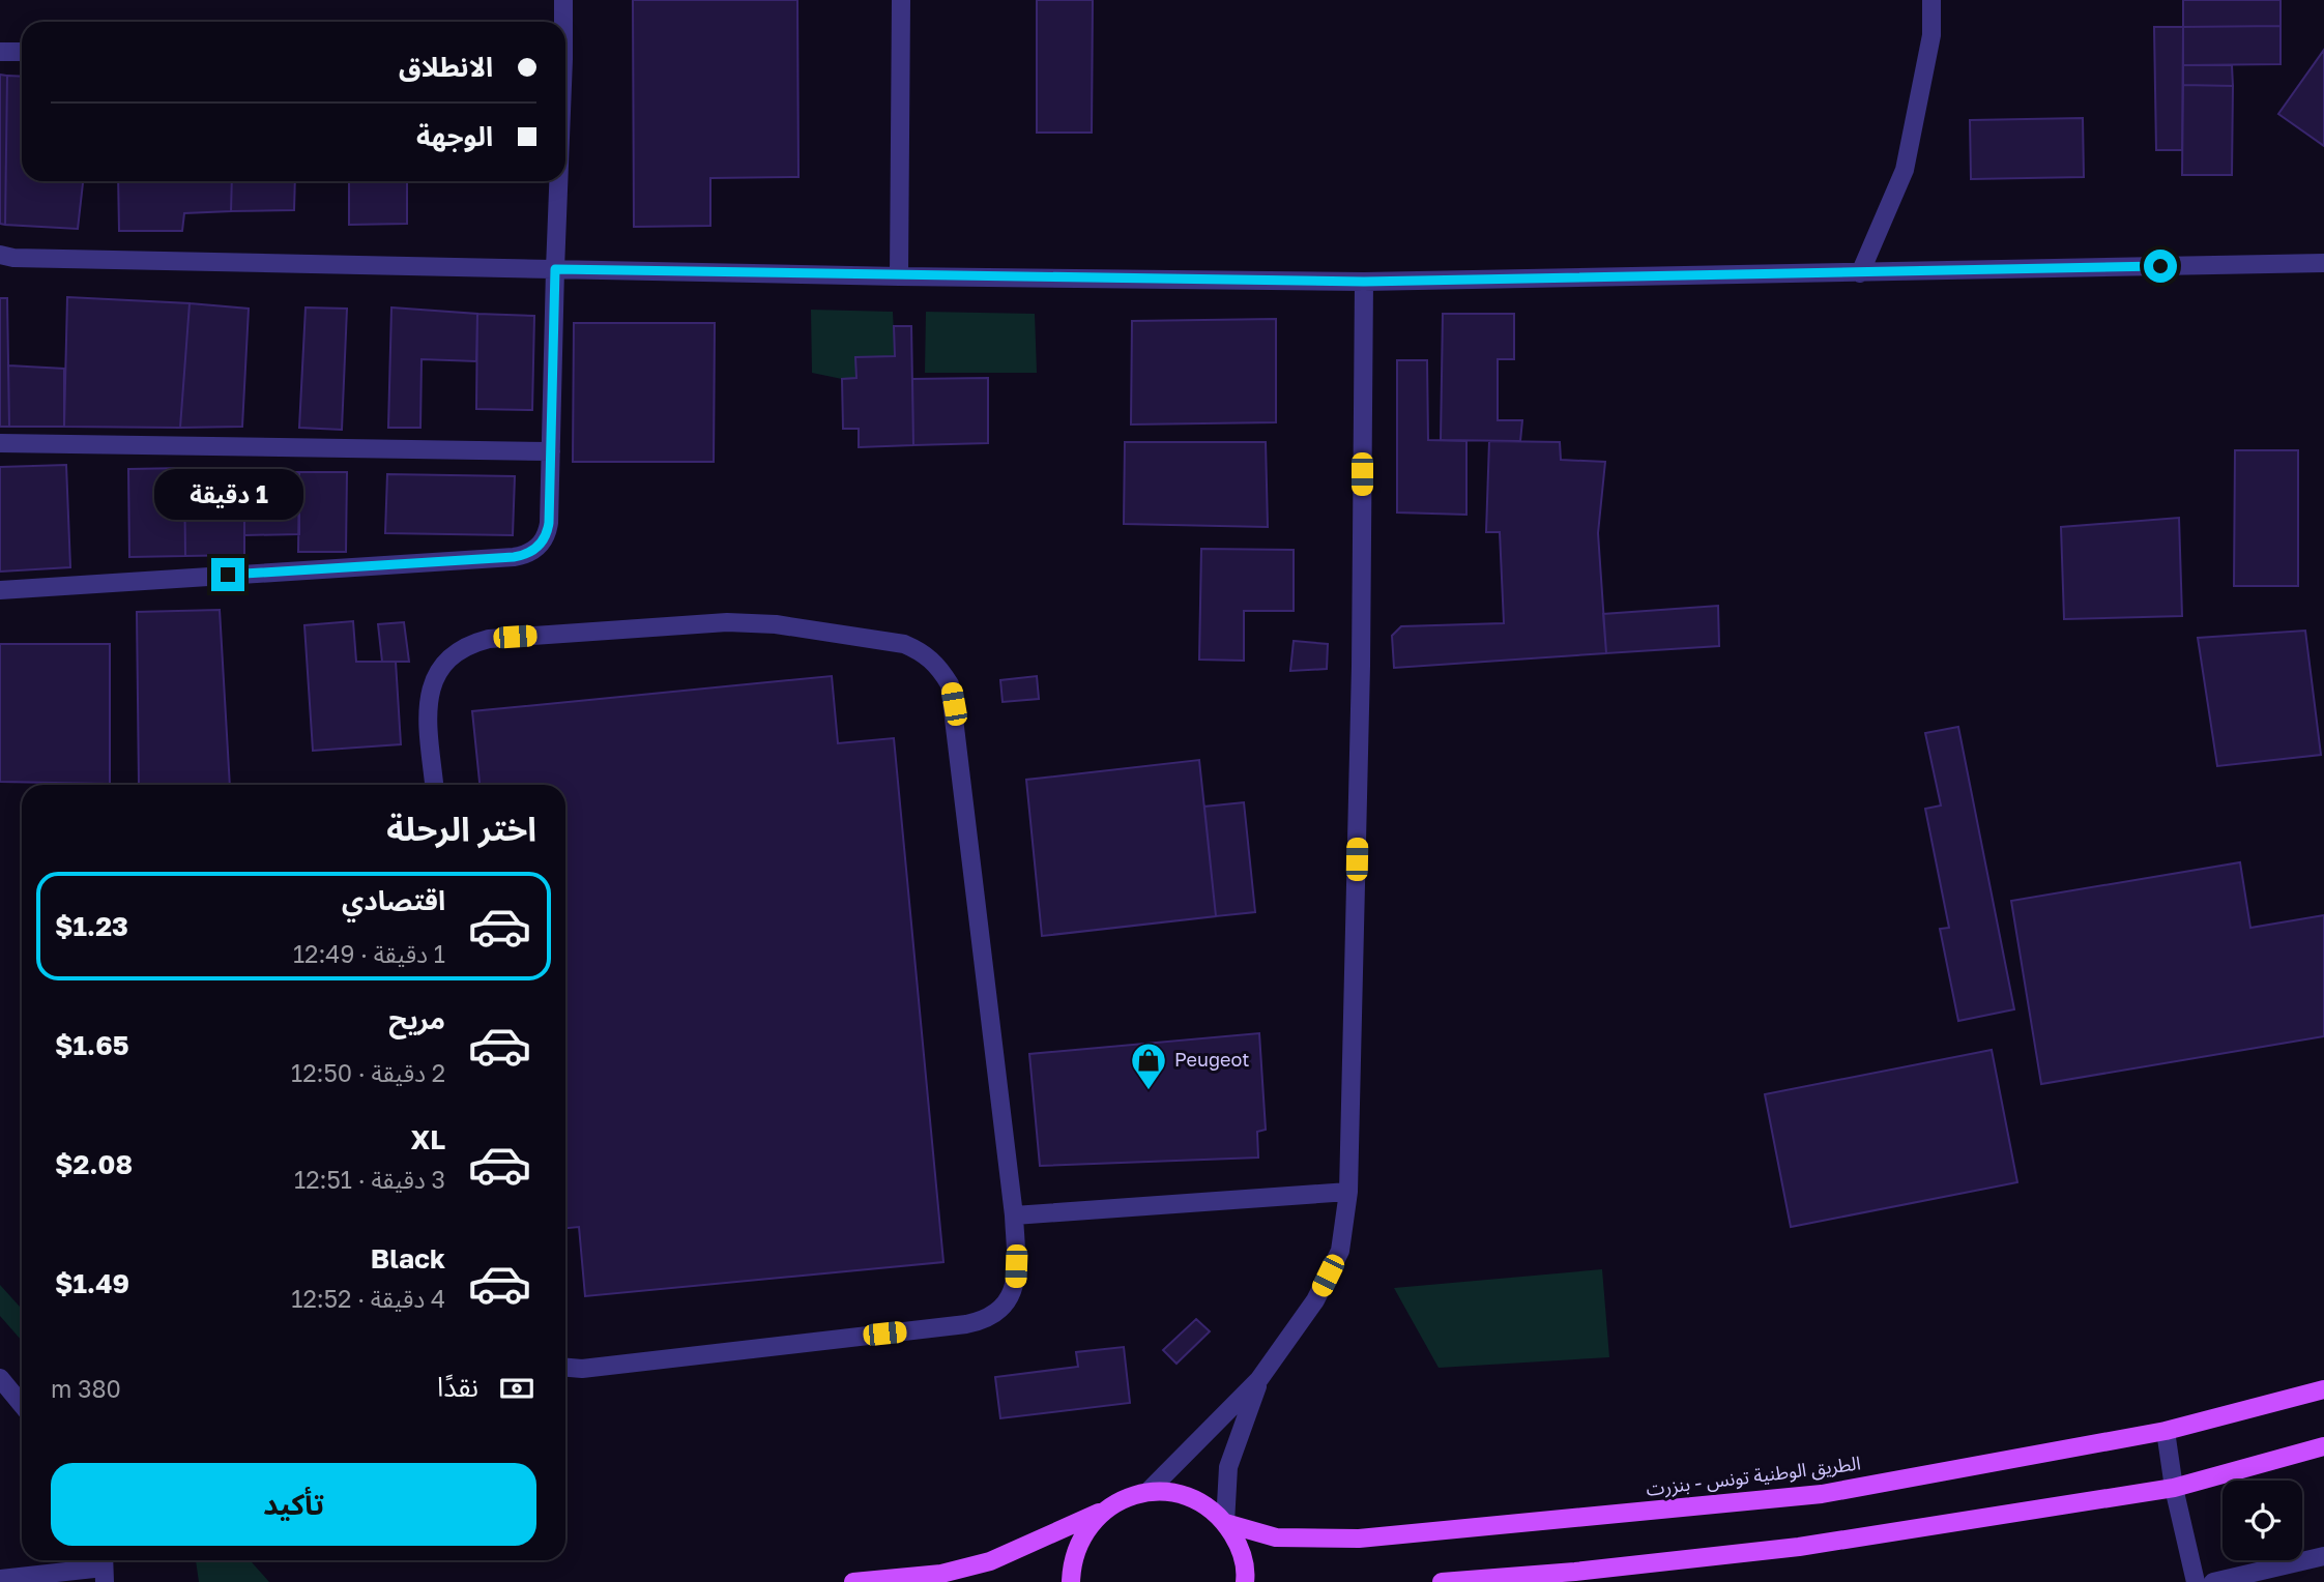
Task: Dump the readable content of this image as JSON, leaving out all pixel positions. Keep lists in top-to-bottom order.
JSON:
{
  "streets": {
    "main road": ["الطريق الوطنية تونس - بنزرت"]
  },
  "places": {
    "shop": ["Peugeot"]
  },
  "page": {
    "banner": ["الانطلاق", "الوجهة"],
    "bubble": "1 دقيقة",
    "heading": "اختر الرحلة",
    "list": [
      {
        "name": "اقتصادي",
        "note": "1 دقيقة · 12:49",
        "value": "$1.23"
      },
      {
        "name": "مريح",
        "note": "2 دقيقة · 12:50",
        "value": "$1.65"
      },
      {
        "name": "XL",
        "note": "3 دقيقة · 12:51",
        "value": "$2.08"
      },
      {
        "name": "Black",
        "note": "4 دقيقة · 12:52",
        "value": "$1.49"
      }
    ],
    "pay": ["نقدًا", "380 m"],
    "buttons": "تأكيد"
  }
}
